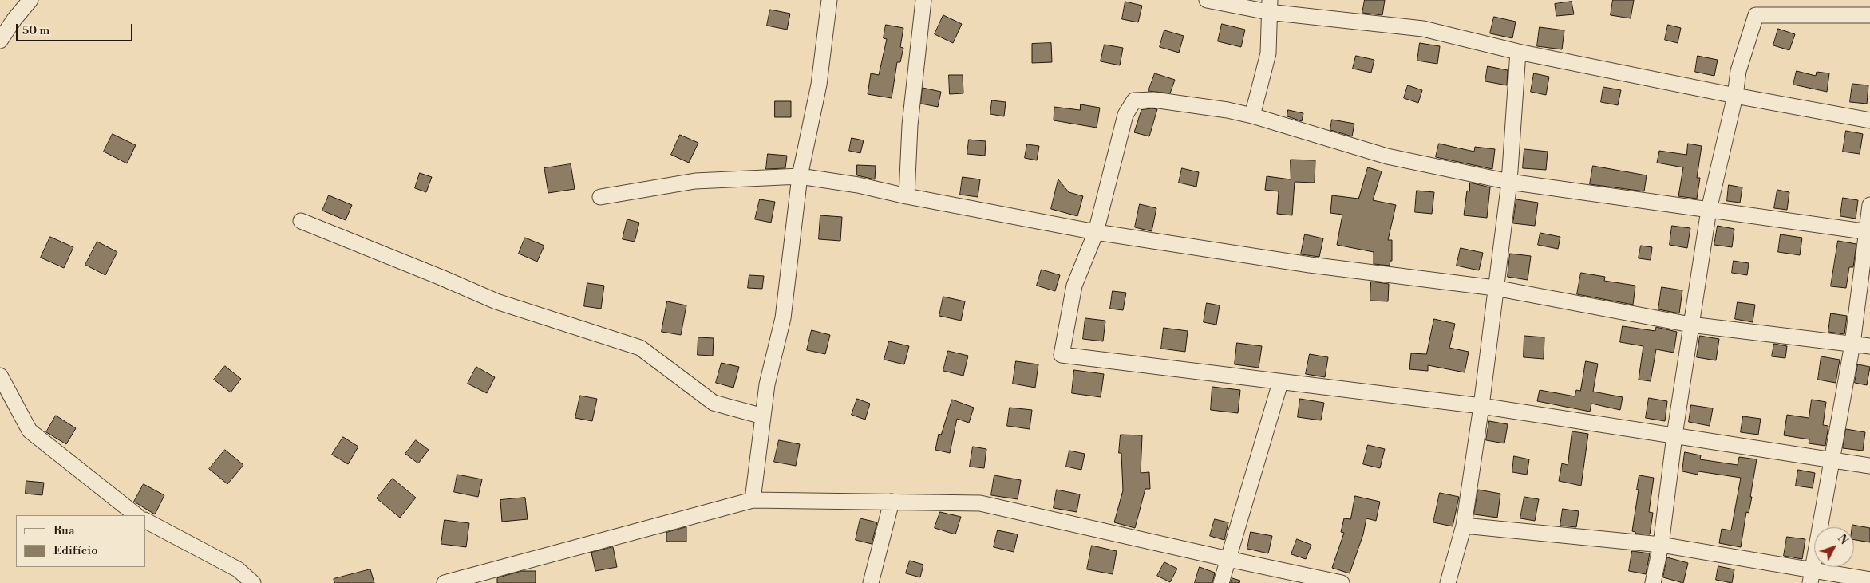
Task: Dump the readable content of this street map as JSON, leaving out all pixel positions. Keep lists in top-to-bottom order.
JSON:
{
  "legend": ["Rua", "Edifício"],
  "scale_bar": "50 m",
  "north": "top right"
}
